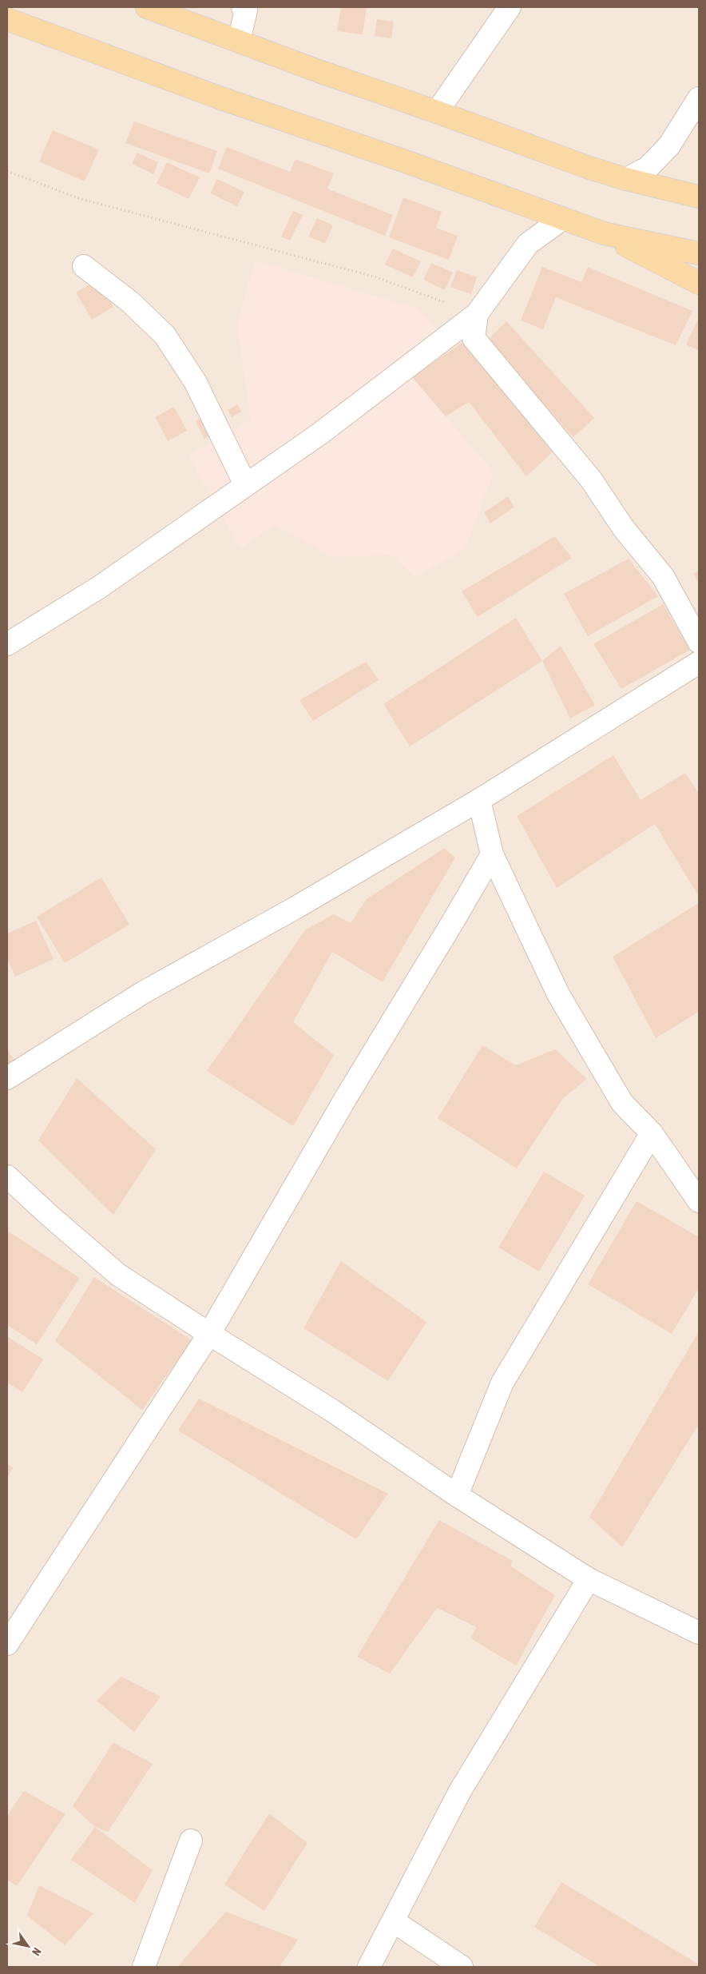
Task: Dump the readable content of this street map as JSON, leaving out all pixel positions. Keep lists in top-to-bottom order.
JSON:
{
  "north": "bottom right"
}
